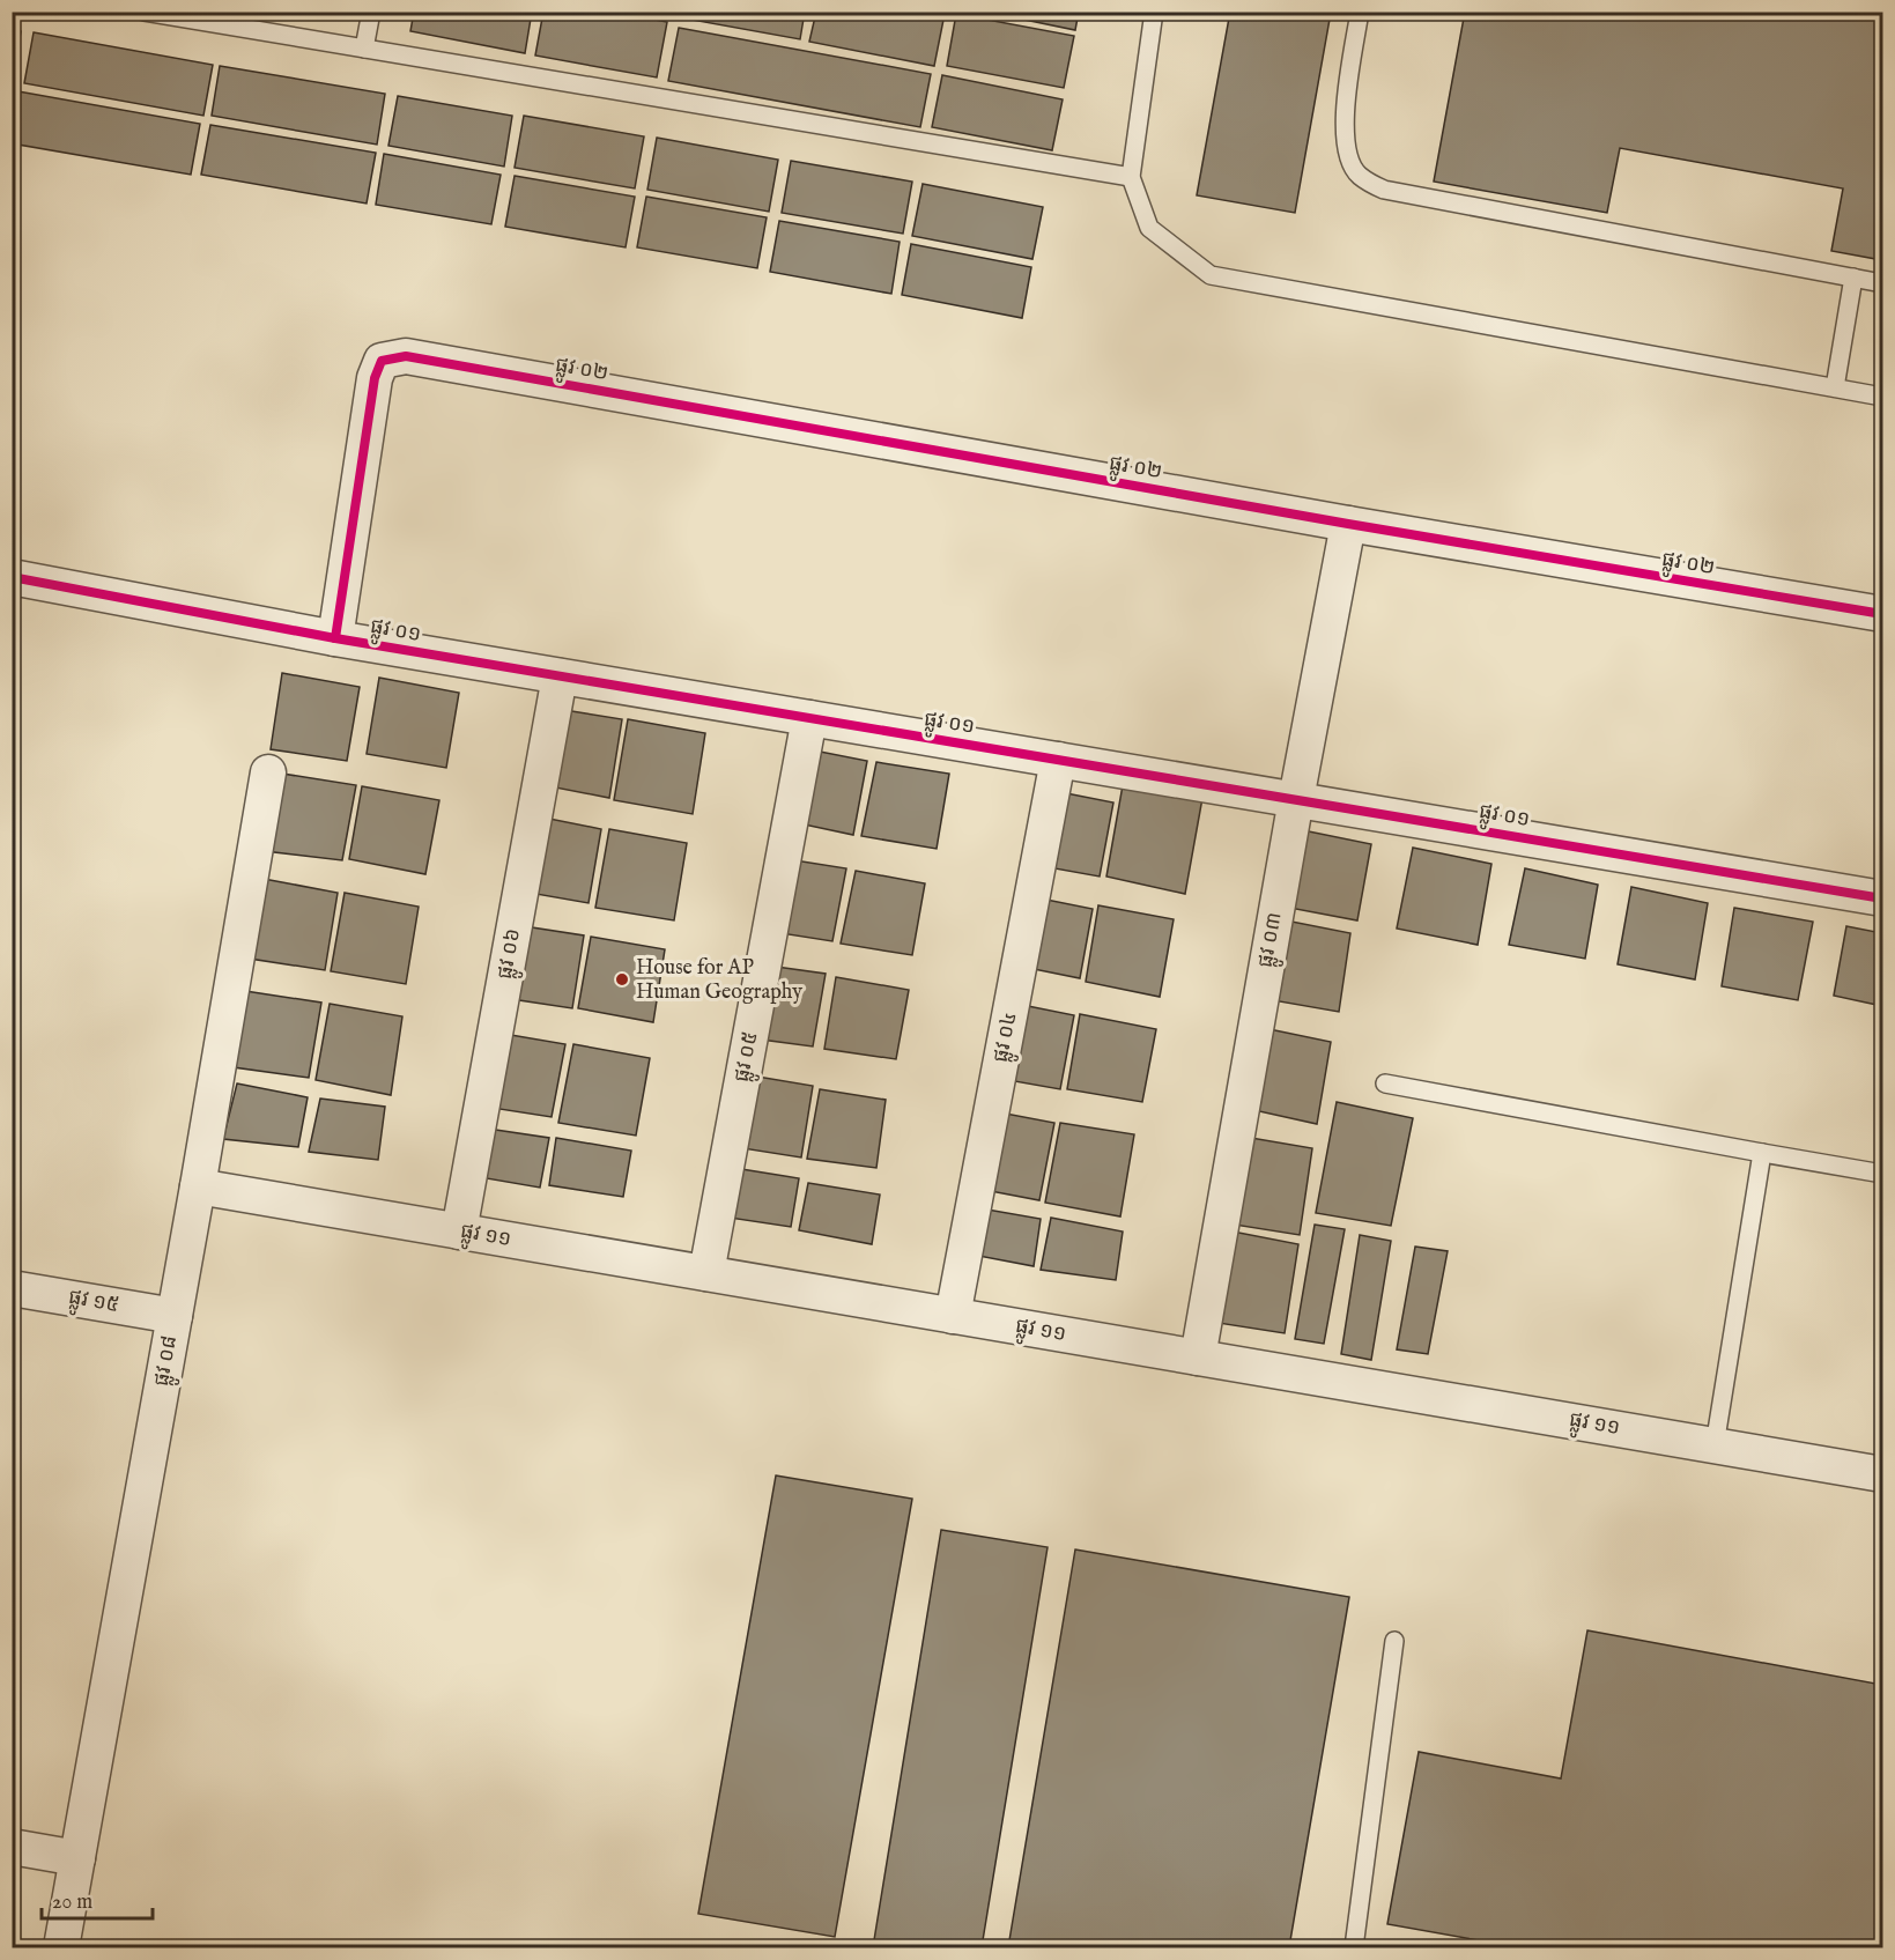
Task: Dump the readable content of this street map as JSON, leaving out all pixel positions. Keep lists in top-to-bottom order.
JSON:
{
  "streets": {
    "street": [
      "ផ្លូវ ០២",
      "ផ្លូវ ០១",
      "ផ្លូវ ០៣",
      "ផ្លូវ ០៦",
      "ផ្លូវ ០៤",
      "ផ្លូវ ០៥",
      "ផ្លូវ ១១",
      "ផ្លូវ ១៥",
      "ផ្លូវ ០៨"
    ]
  },
  "crossings": [
    ["ផ្លូវ ០២", "ផ្លូវ ០១"],
    ["ផ្លូវ ០២", "ផ្លូវ ០៣"],
    ["ផ្លូវ ០១", "ផ្លូវ ០៣"],
    ["ផ្លូវ ០១", "ផ្លូវ ០៦"],
    ["ផ្លូវ ០១", "ផ្លូវ ០៤"],
    ["ផ្លូវ ០១", "ផ្លូវ ០៥"],
    ["ផ្លូវ ០៣", "ផ្លូវ ១១"],
    ["ផ្លូវ ០៦", "ផ្លូវ ១១"],
    ["ផ្លូវ ០៤", "ផ្លូវ ១១"],
    ["ផ្លូវ ០៥", "ផ្លូវ ១១"],
    ["ផ្លូវ ១១", "ផ្លូវ ០៨"],
    ["ផ្លូវ ១៥", "ផ្លូវ ០៨"]
  ],
  "places": ["House for AP Human Geography"],
  "scale_bar": "20 m"
}
